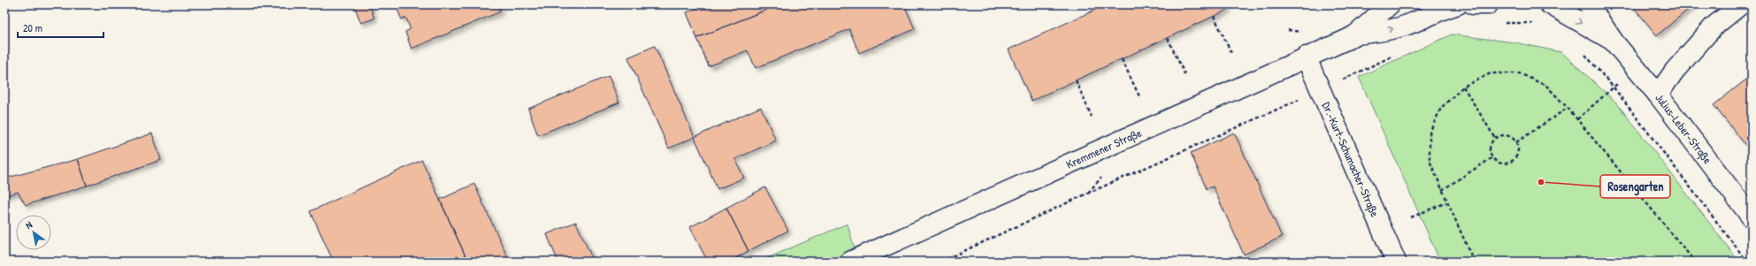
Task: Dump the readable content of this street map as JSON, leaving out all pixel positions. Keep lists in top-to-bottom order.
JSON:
{
  "streets": {
    "main road": ["Julius-Leber-Straße", "Kremmener Straße", "Dr.-Kurt-Schumacher-Straße"]
  },
  "crossings": [
    ["Kremmener Straße", "Dr.-Kurt-Schumacher-Straße"]
  ],
  "places": ["Rosengarten"],
  "scale_bar": "20 m",
  "north": "top left"
}
